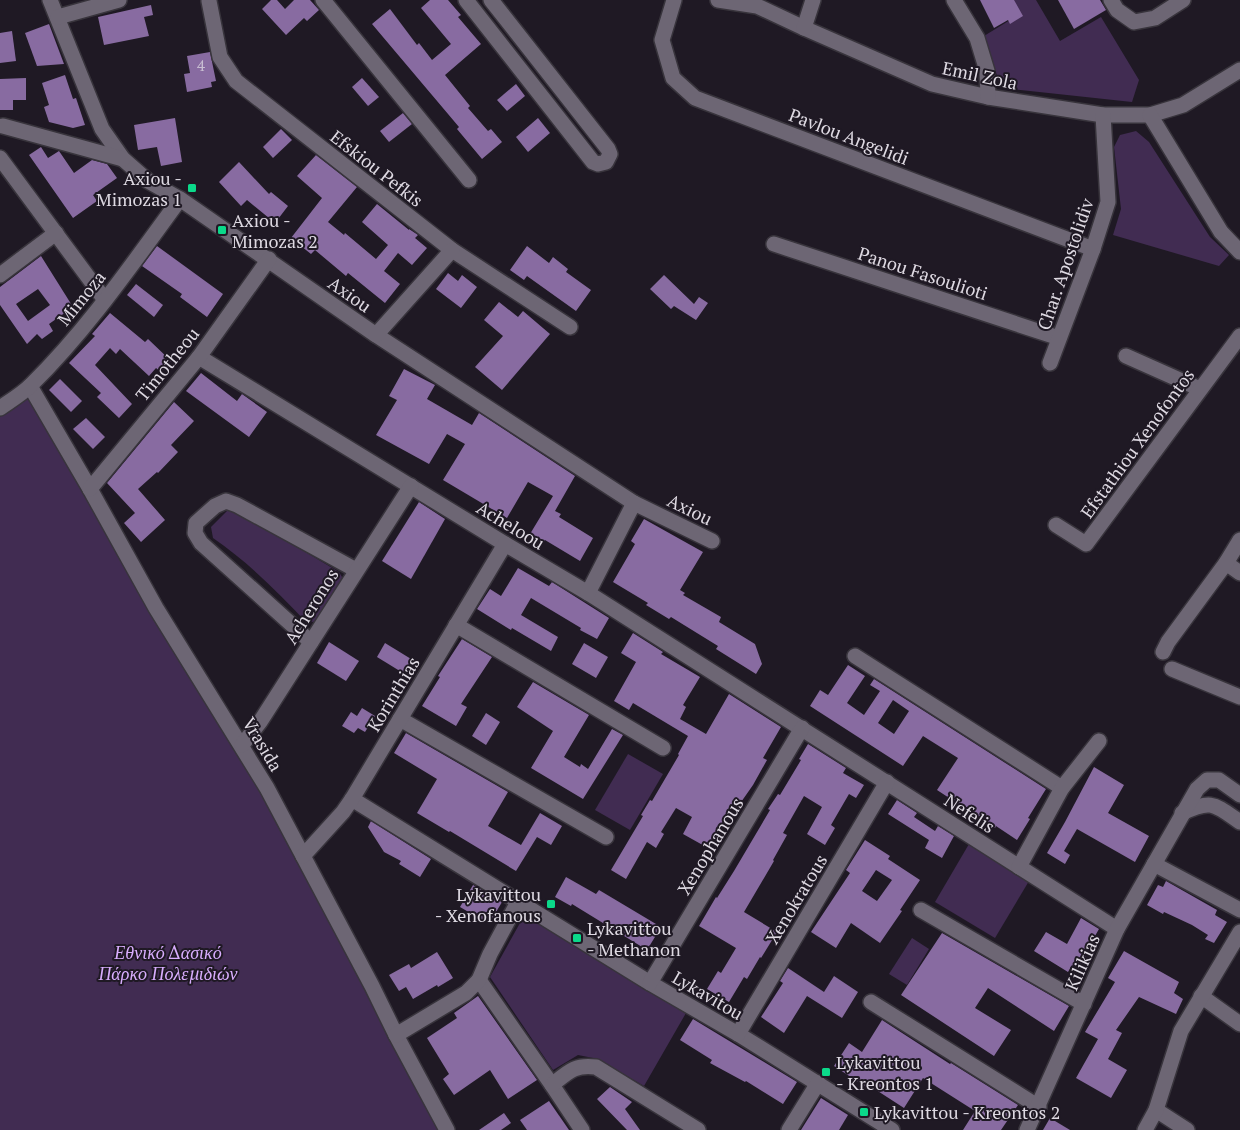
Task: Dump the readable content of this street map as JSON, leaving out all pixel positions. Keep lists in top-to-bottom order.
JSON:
{
  "streets": {
    "street": [
      "Emil Zola",
      "Pavlou Angelidi",
      "Efskiou Pefkis",
      "Char. Apostolidiv",
      "Panou Fasoulioti",
      "Axiou",
      "Mimoza",
      "Timotheou",
      "Efstathiou Xenofontos",
      "Acheloou",
      "Acheronos",
      "Korinthias",
      "Vrasida",
      "Nefelis",
      "Xenophanous",
      "Xenokratous",
      "Kilikias",
      "Lykavitou"
    ]
  },
  "crossings": [
    ["Emil Zola", "Char. Apostolidiv"],
    ["Pavlou Angelidi", "Char. Apostolidiv"],
    ["Char. Apostolidiv", "Panou Fasoulioti"],
    ["Axiou", "Mimoza"],
    ["Axiou", "Timotheou"],
    ["Mimoza", "Vrasida"],
    ["Timotheou", "Acheloou"],
    ["Timotheou", "Vrasida"],
    ["Acheloou", "Acheronos"],
    ["Acheloou", "Korinthias"],
    ["Acheloou", "Nefelis"],
    ["Acheloou", "Xenophanous"],
    ["Acheronos", "Vrasida"],
    ["Korinthias", "Vrasida"],
    ["Korinthias", "Lykavitou"],
    ["Nefelis", "Xenophanous"],
    ["Nefelis", "Xenokratous"],
    ["Nefelis", "Kilikias"],
    ["Xenophanous", "Lykavitou"],
    ["Xenokratous", "Lykavitou"]
  ],
  "parks": ["Εθνικό Δασικό Πάρκο Πολεμιδιών"],
  "places": {
    "transit": [
      "Axiou - Mimozas 1",
      "Axiou - Mimozas 2",
      "Lykavittou - Xenofanous",
      "Lykavittou - Methanon",
      "Lykavittou - Kreontos 1",
      "Lykavittou - Kreontos 2"
    ]
  },
  "house_numbers": ["4"]
}
